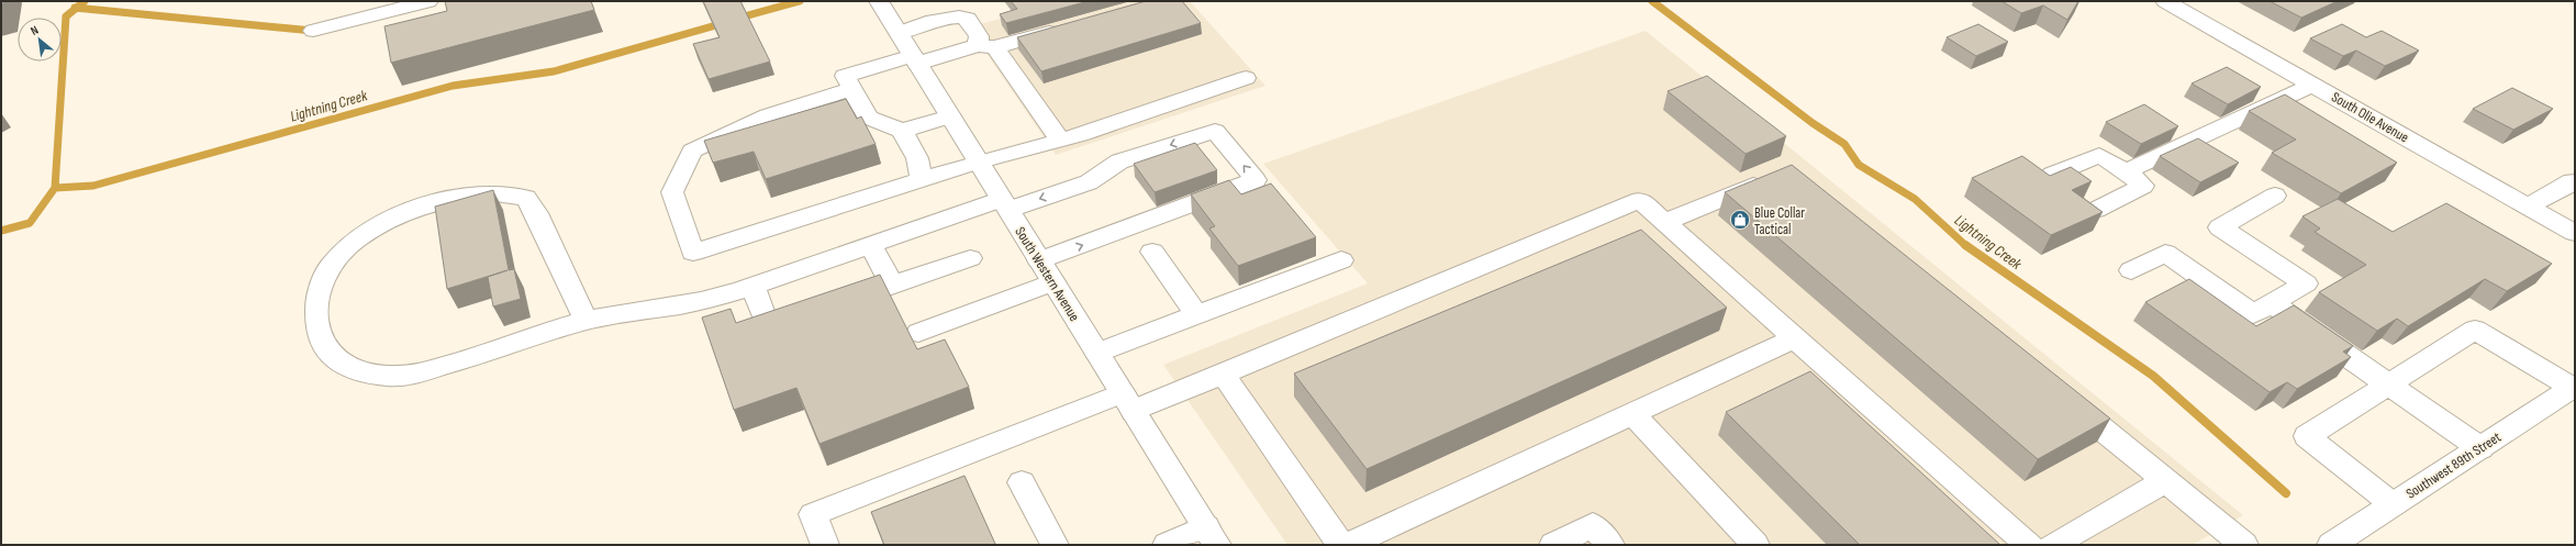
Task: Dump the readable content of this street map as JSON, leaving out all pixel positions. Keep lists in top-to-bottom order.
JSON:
{
  "streets": {
    "main road": ["South Olie Avenue", "South Western Avenue", "Southwest 89th Street"]
  },
  "water": ["Lightning Creek"],
  "places": {
    "shop": ["Blue Collar Tactical"]
  },
  "north": "top left"
}
